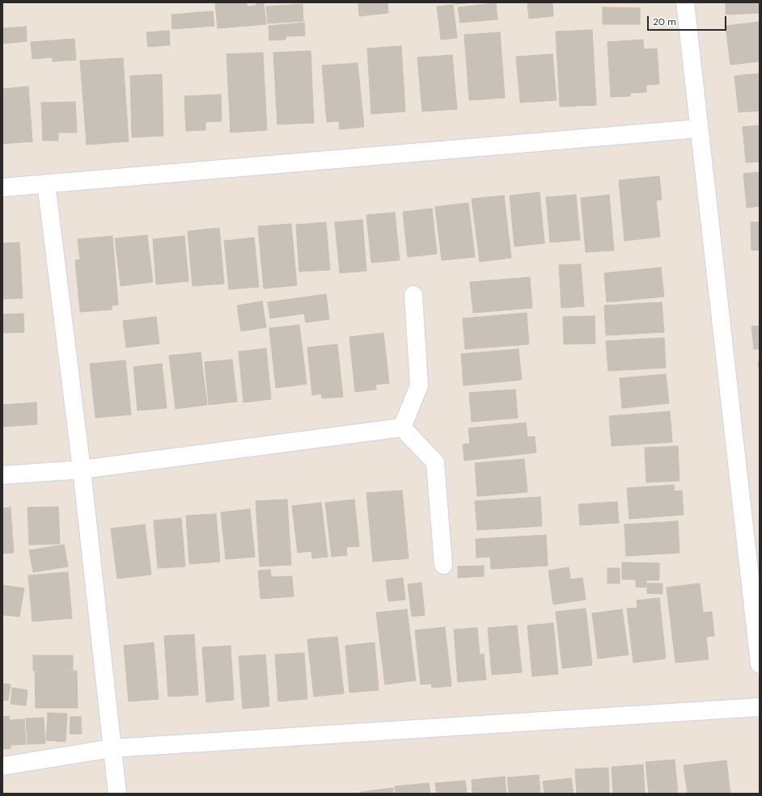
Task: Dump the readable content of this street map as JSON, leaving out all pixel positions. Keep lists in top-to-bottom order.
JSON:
{
  "scale_bar": "20 m"
}
